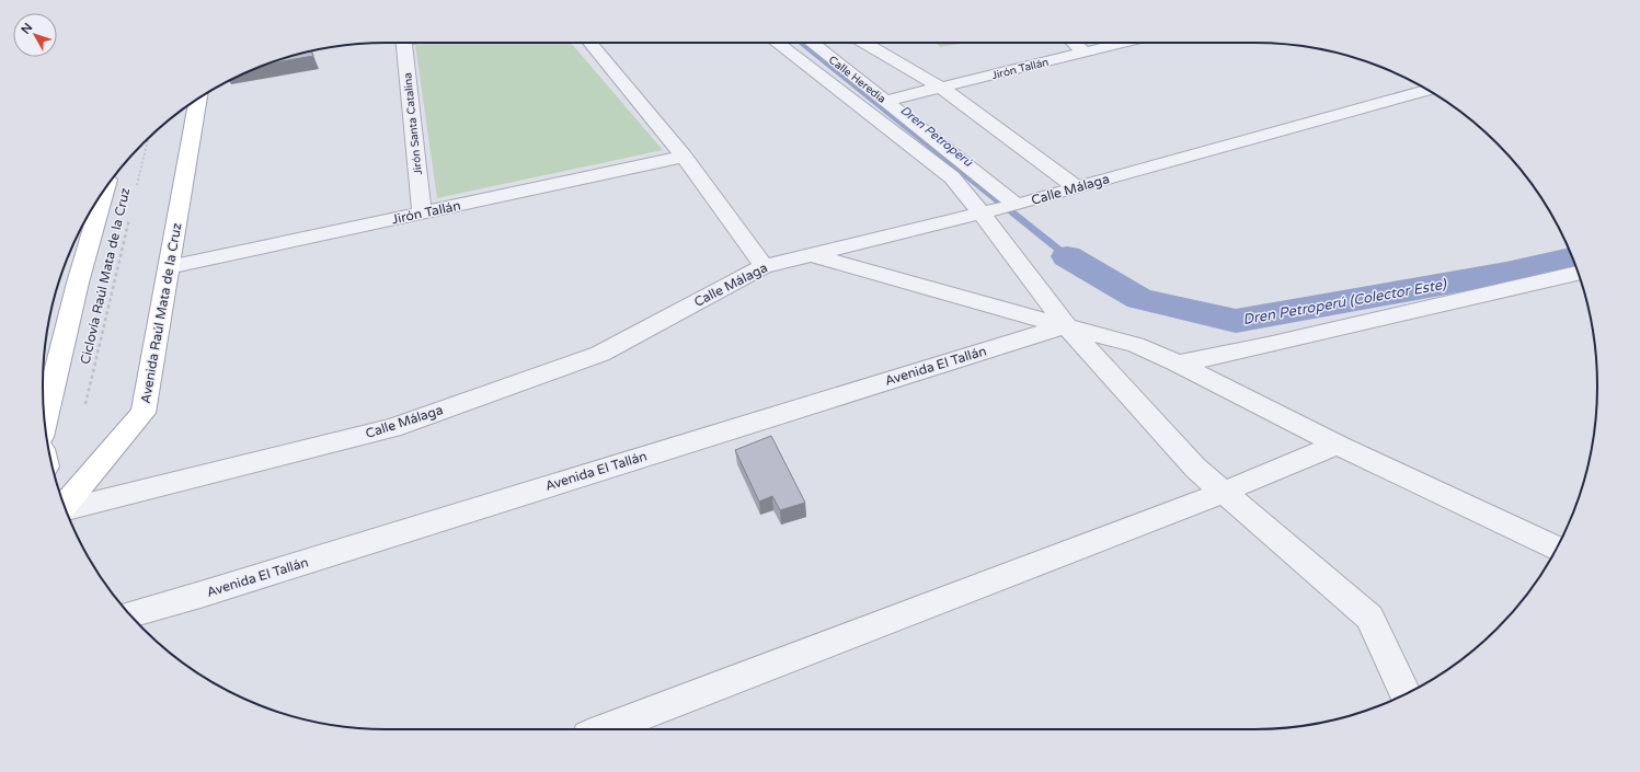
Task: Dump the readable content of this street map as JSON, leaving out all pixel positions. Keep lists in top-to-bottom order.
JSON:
{
  "streets": {
    "main road": ["Avenida Raúl Mata de la Cruz"],
    "street": [
      "Jirón Tallán",
      "Calle Heredia",
      "Jirón Santa Catalina",
      "Calle Málaga",
      "Avenida El Tallán"
    ],
    "path": ["Ciclovía Raúl Mata de la Cruz"]
  },
  "crossings": [
    ["Jirón Tallán", "Calle Heredia"],
    ["Jirón Tallán", "Jirón Santa Catalina"],
    ["Jirón Tallán", "Avenida Raúl Mata de la Cruz"],
    ["Calle Heredia", "Calle Málaga"]
  ],
  "water": ["Dren Petroperú", "Dren Petroperú (Colector Este)"],
  "north": "top left"
}
